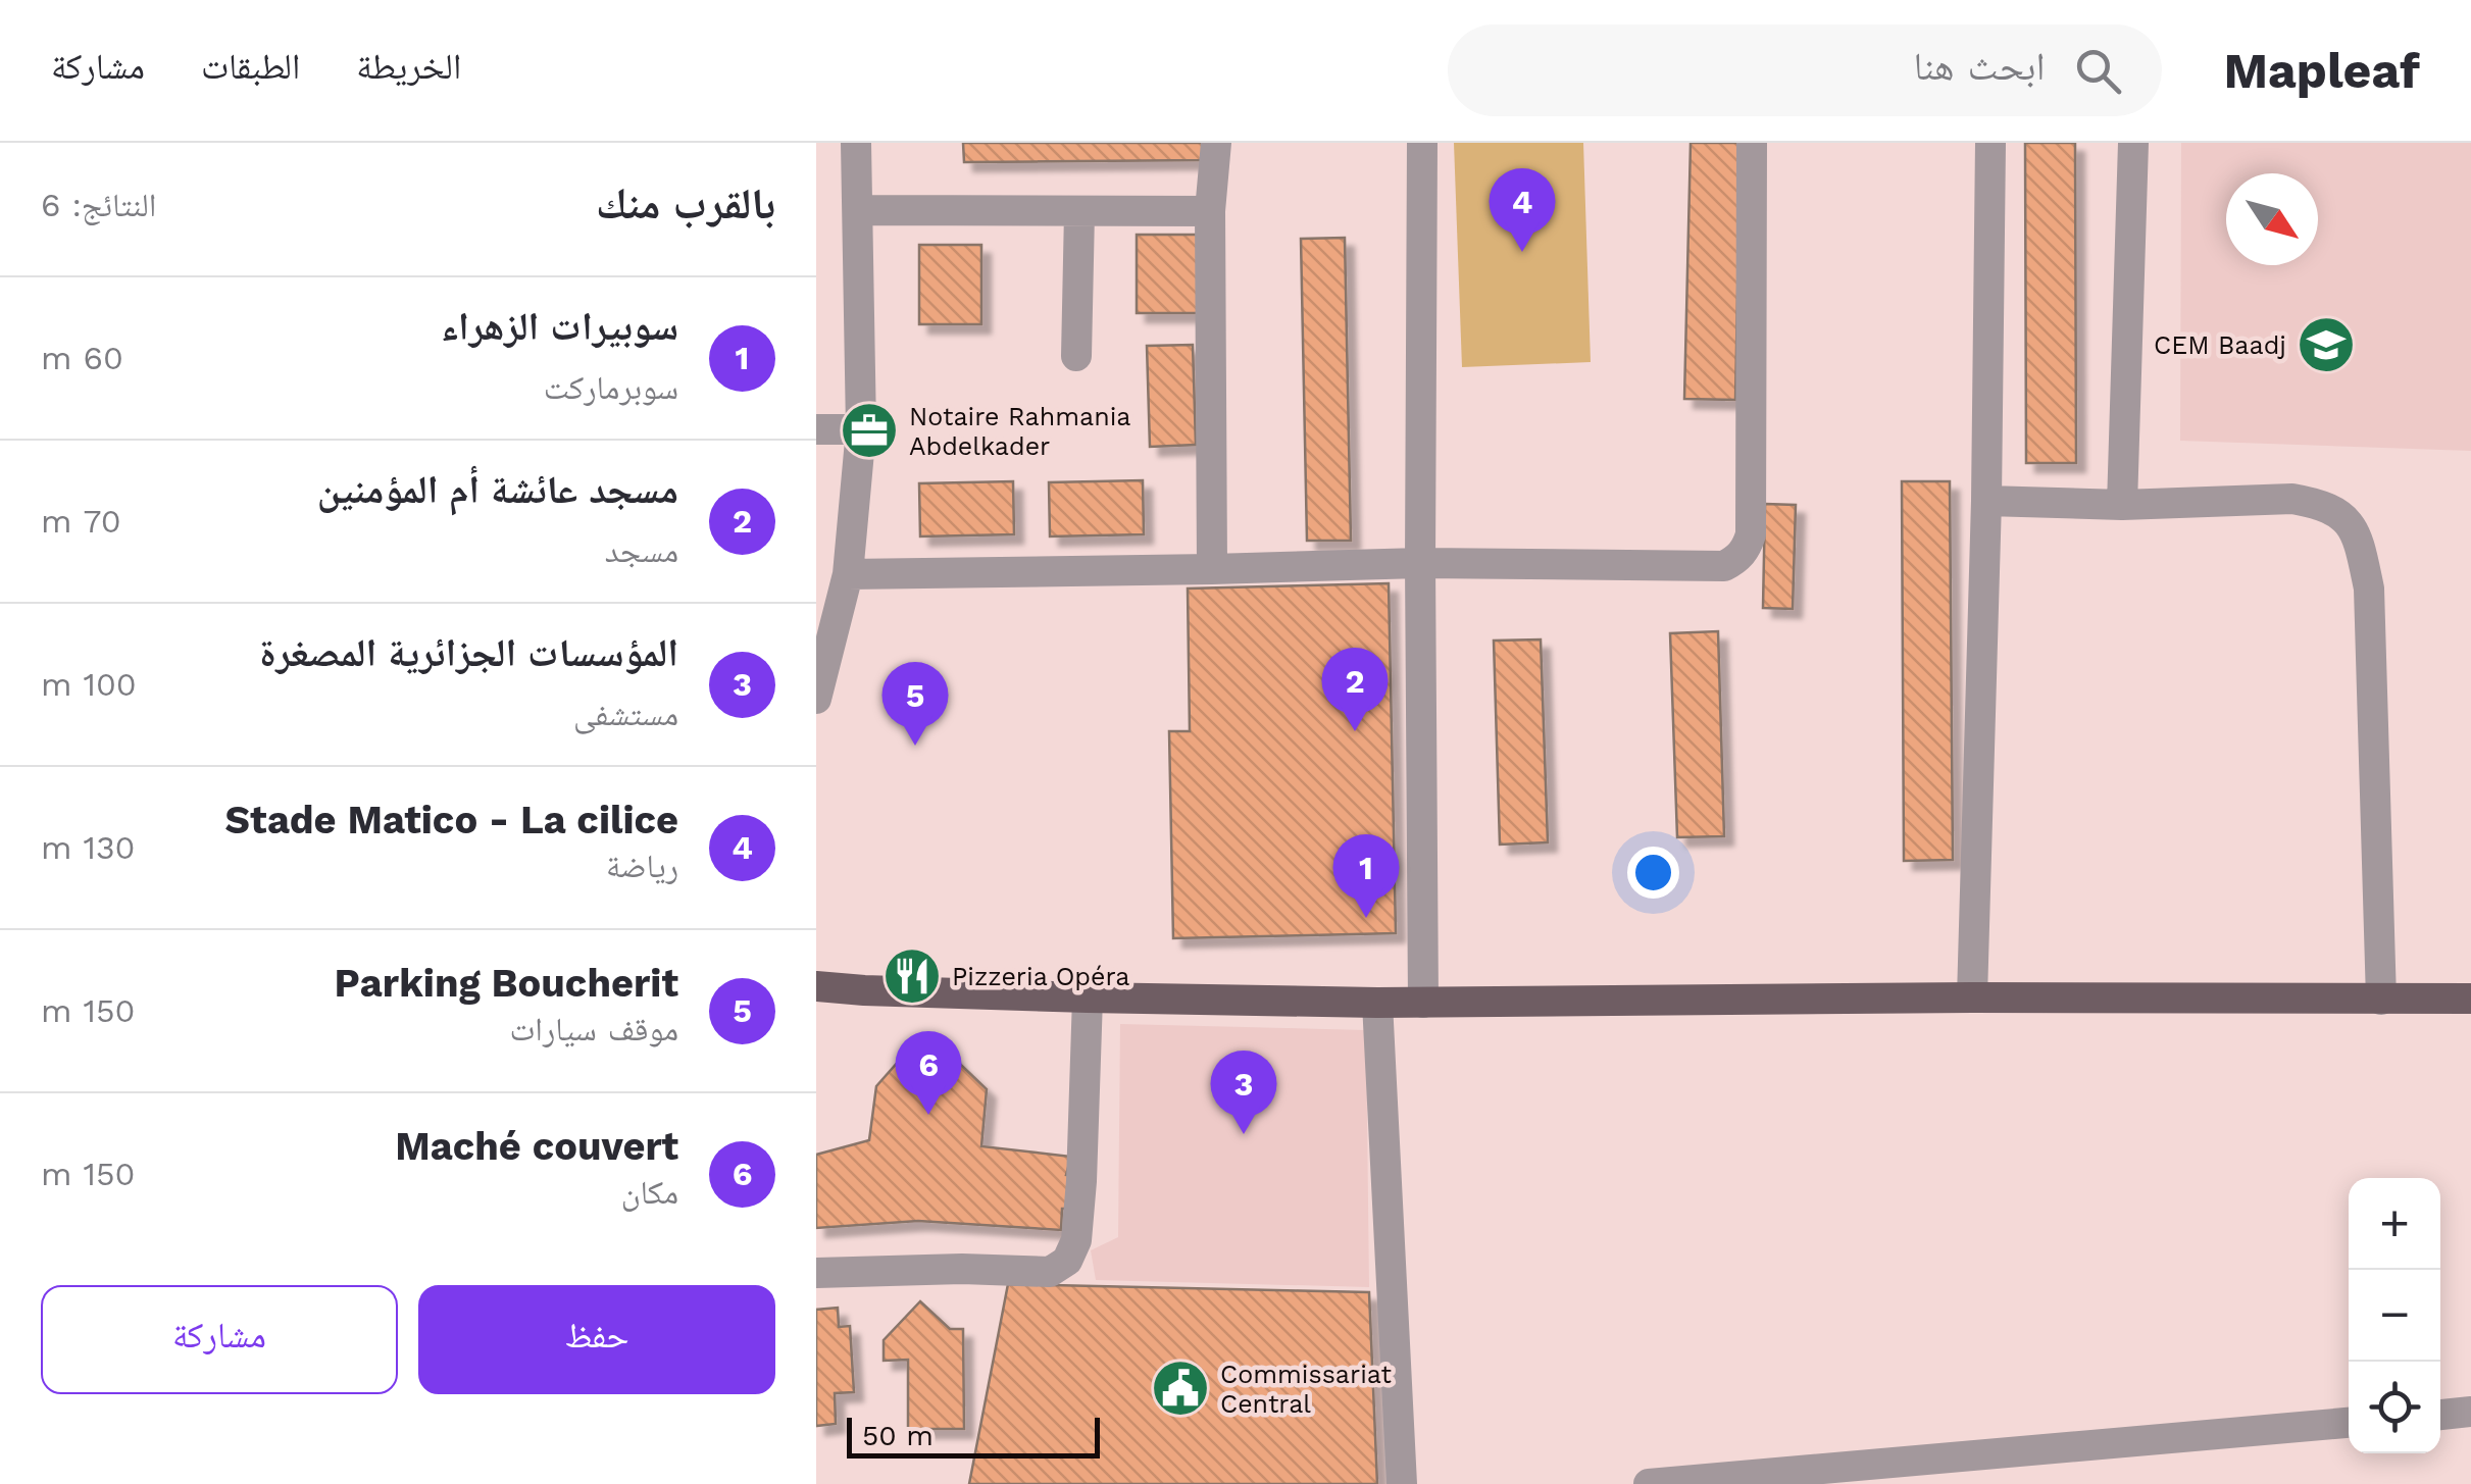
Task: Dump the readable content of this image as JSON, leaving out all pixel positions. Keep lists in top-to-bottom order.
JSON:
{
  "places": {
    "school or university": ["CEM Baadj"],
    "office": ["Notaire Rahmania Abdelkader"],
    "restaurant": ["Pizzeria Opéra"],
    "public building": ["Commissariat Central"]
  },
  "scale_bar": "50 m",
  "north": "bottom right",
  "page": {
    "header": "Mapleaf",
    "search": "ابحث هنا",
    "nav": ["الخريطة", "الطبقات", "مشاركة"],
    "heading": ["بالقرب منك", "النتائج: 6"],
    "pins": [
      "4",
      "2",
      "5",
      "1",
      "6",
      "3"
    ],
    "list": [
      {
        "mark": "1",
        "name": "سوبيرات الزهراء",
        "note": "سوبرماركت",
        "value": "60 m"
      },
      {
        "mark": "2",
        "name": "مسجد عائشة أم المؤمنين",
        "note": "مسجد",
        "value": "70 m"
      },
      {
        "mark": "3",
        "name": "المؤسسات الجزائرية المصغرة",
        "note": "مستشفى",
        "value": "100 m"
      },
      {
        "mark": "4",
        "name": "Stade Matico - La cilice",
        "note": "رياضة",
        "value": "130 m"
      },
      {
        "mark": "5",
        "name": "Parking Boucherit",
        "note": "موقف سيارات",
        "value": "150 m"
      },
      {
        "mark": "6",
        "name": "Maché couvert",
        "note": "مكان",
        "value": "150 m"
      }
    ],
    "map_buttons": ["+", "−"],
    "buttons": ["حفظ", "مشاركة"],
    "scale": "50 m"
  }
}
